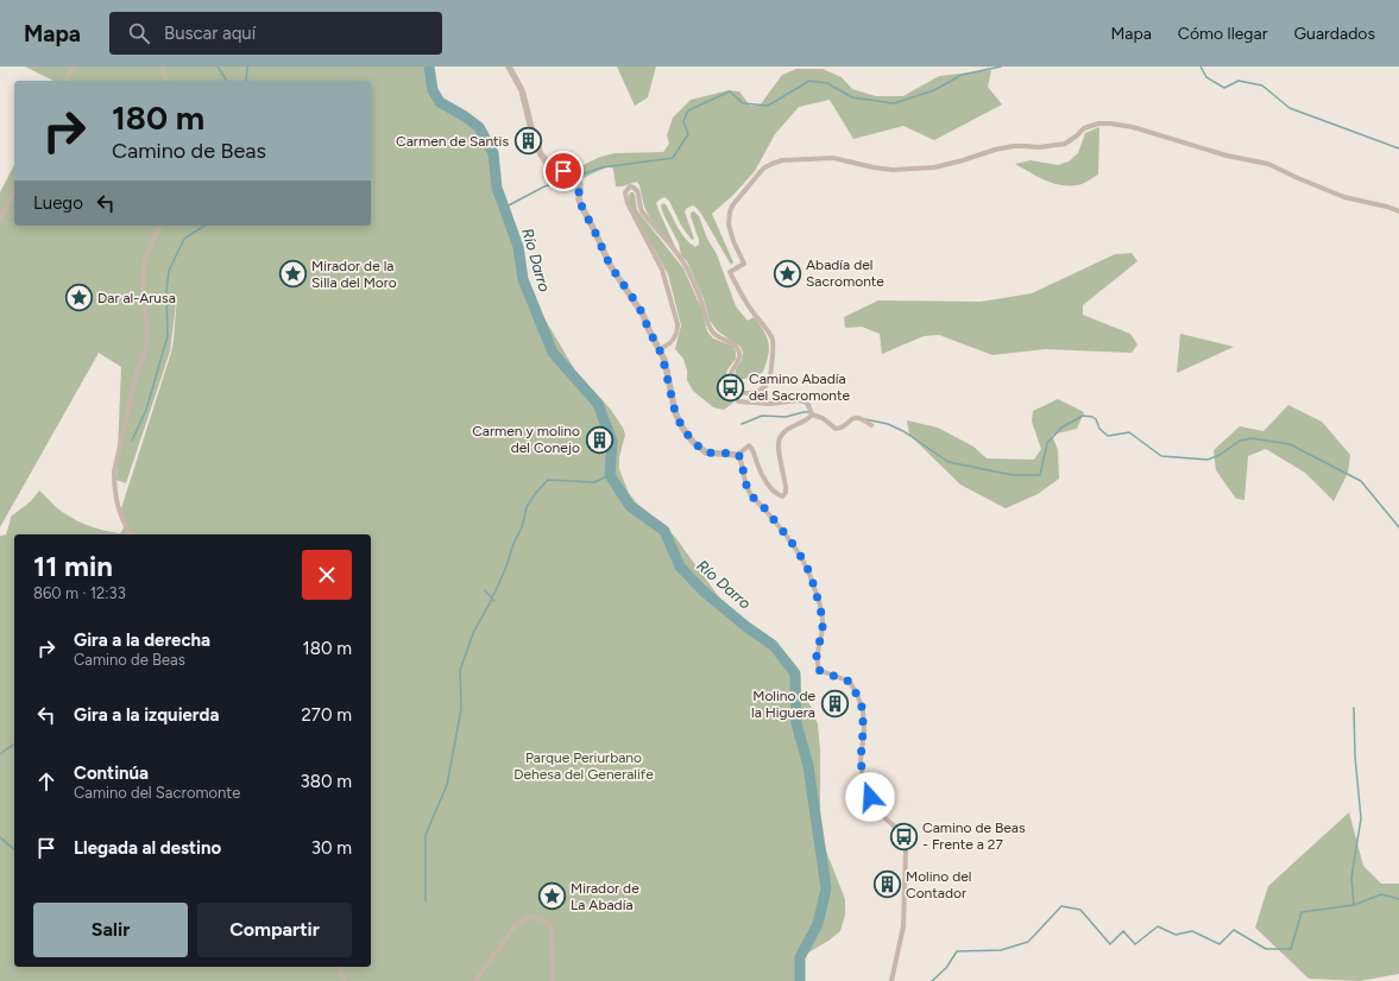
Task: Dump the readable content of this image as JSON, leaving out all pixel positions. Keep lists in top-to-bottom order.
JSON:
{
  "water": ["Río Darro"],
  "parks": ["Parque Periurbano Dehesa del Generalife"],
  "places": {
    "building": [
      "Carmen de Santis",
      "Carmen y molino del Conejo",
      "Molino de la Higuera",
      "Molino del Contador"
    ],
    "place": [
      "Abadía del Sacromonte",
      "Mirador de la Silla del Moro",
      "Dar al-Arusa",
      "Mirador de La Abadía"
    ],
    "bus stop": ["Camino Abadía del Sacromonte", "Camino de Beas - Frente a 27"]
  },
  "page": {
    "header": "Mapa",
    "search": "Buscar aquí",
    "nav": ["Mapa", "Cómo llegar", "Guardados"],
    "turn": ["180 m", "Camino de Beas"],
    "then": "Luego",
    "heading": ["11 min", "860 m · 12:33"],
    "list": [
      {
        "name": "Gira a la derecha",
        "note": "Camino de Beas",
        "value": "180 m"
      },
      {
        "name": "Gira a la izquierda",
        "value": "270 m"
      },
      {
        "name": "Continúa",
        "note": "Camino del Sacromonte",
        "value": "380 m"
      },
      {
        "name": "Llegada al destino",
        "value": "30 m"
      }
    ],
    "buttons": ["Salir", "Compartir"]
  }
}
